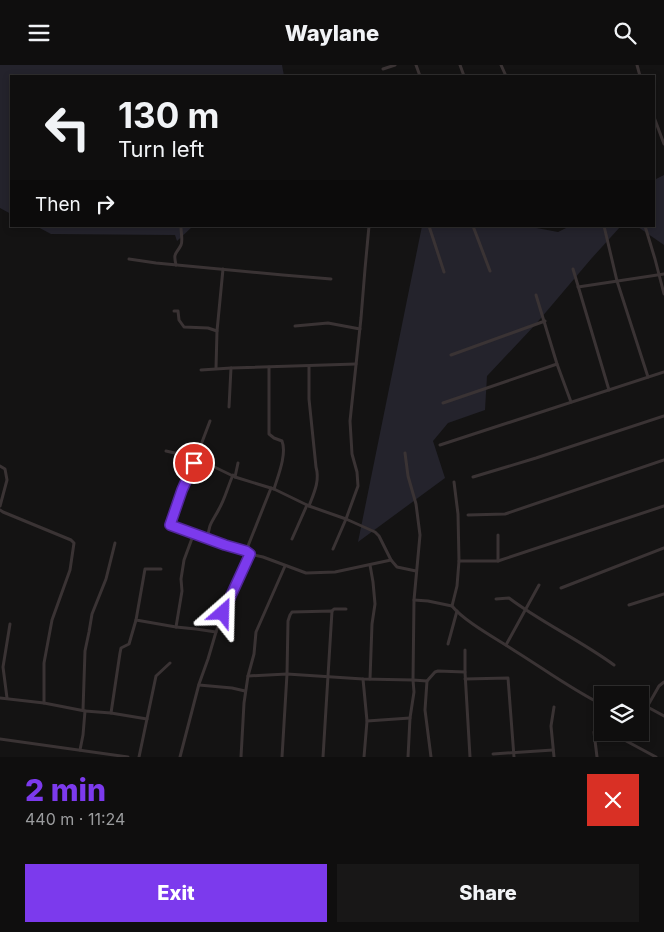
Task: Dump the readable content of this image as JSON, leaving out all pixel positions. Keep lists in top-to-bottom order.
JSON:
{
  "page": {
    "header": "Waylane",
    "turn": ["130 m", "Turn left"],
    "then": "Then",
    "heading": ["2 min", "440 m · 11:24"],
    "buttons": ["Exit", "Share"]
  }
}
